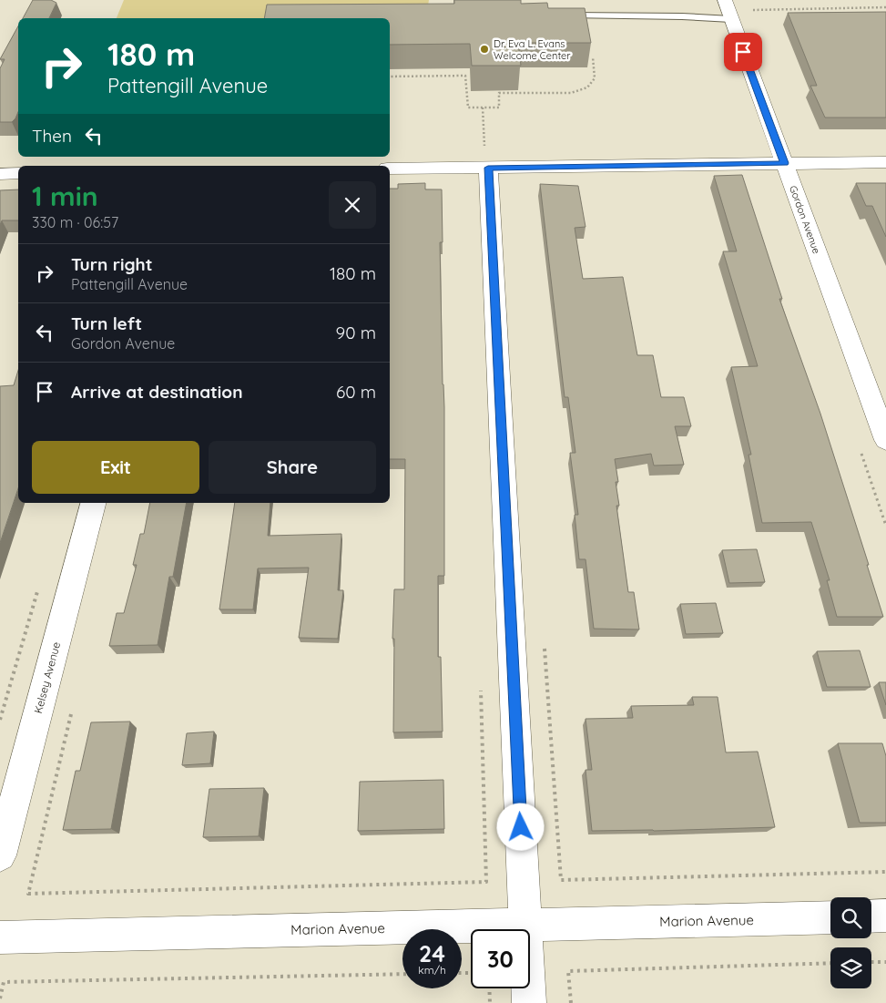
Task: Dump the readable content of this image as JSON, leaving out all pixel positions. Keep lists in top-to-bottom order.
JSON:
{
  "streets": {
    "street": ["Gordon Avenue", "Kelsey Avenue", "Marion Avenue"]
  },
  "places": ["Dr. Eva L. Evans Welcome Center"],
  "page": {
    "turn": ["180 m", "Pattengill Avenue"],
    "then": "Then",
    "heading": ["1 min", "330 m · 06:57"],
    "list": [
      {
        "name": "Turn right",
        "note": "Pattengill Avenue",
        "value": "180 m"
      },
      {
        "name": "Turn left",
        "note": "Gordon Avenue",
        "value": "90 m"
      },
      {
        "name": "Arrive at destination",
        "value": "60 m"
      }
    ],
    "buttons": ["Exit", "Share"],
    "speed": "24 km/h",
    "limit": "30"
  }
}
